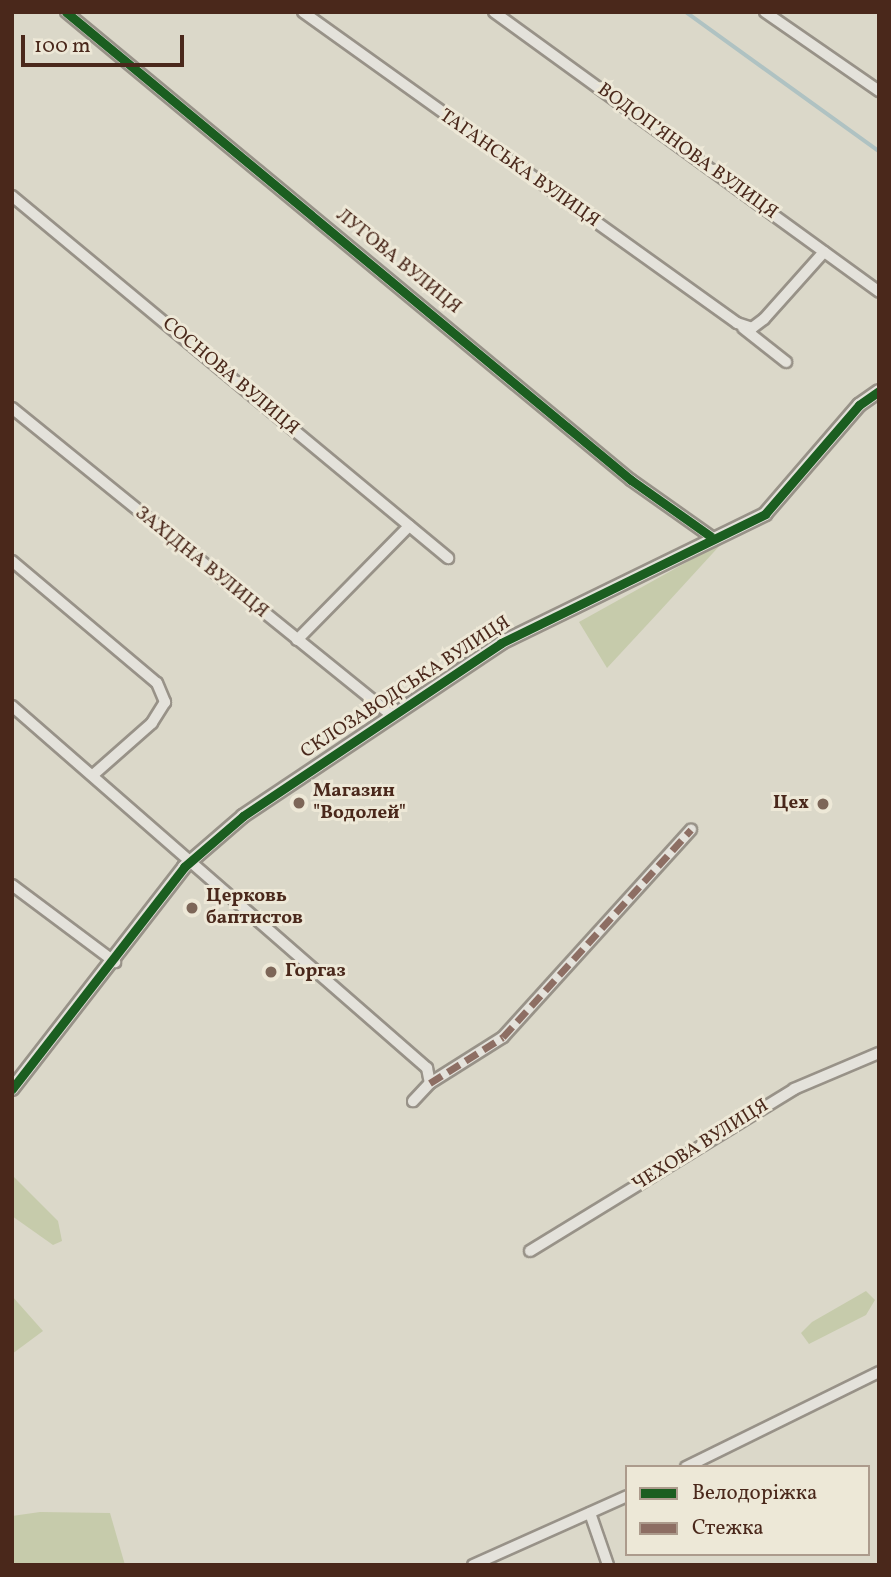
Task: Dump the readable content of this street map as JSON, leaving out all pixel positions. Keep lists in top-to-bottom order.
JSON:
{
  "streets": {
    "street": [
      "ВОДОП’ЯНОВА ВУЛИЦЯ",
      "ТАГАНСЬКА ВУЛИЦЯ",
      "ЛУГОВА ВУЛИЦЯ",
      "СОСНОВА ВУЛИЦЯ",
      "ЗАХІДНА ВУЛИЦЯ",
      "СКЛОЗАВОДСЬКА ВУЛИЦЯ",
      "ЧЕХОВА ВУЛИЦЯ"
    ]
  },
  "crossings": [
    ["ЛУГОВА ВУЛИЦЯ", "СКЛОЗАВОДСЬКА ВУЛИЦЯ"],
    ["ЗАХІДНА ВУЛИЦЯ", "СКЛОЗАВОДСЬКА ВУЛИЦЯ"]
  ],
  "places": [
    "Магазин \"Водолей\"",
    "Цех",
    "Церковь баптистов",
    "Горгаз"
  ],
  "legend": ["Велодоріжка", "Стежка"],
  "scale_bar": "100 m"
}
